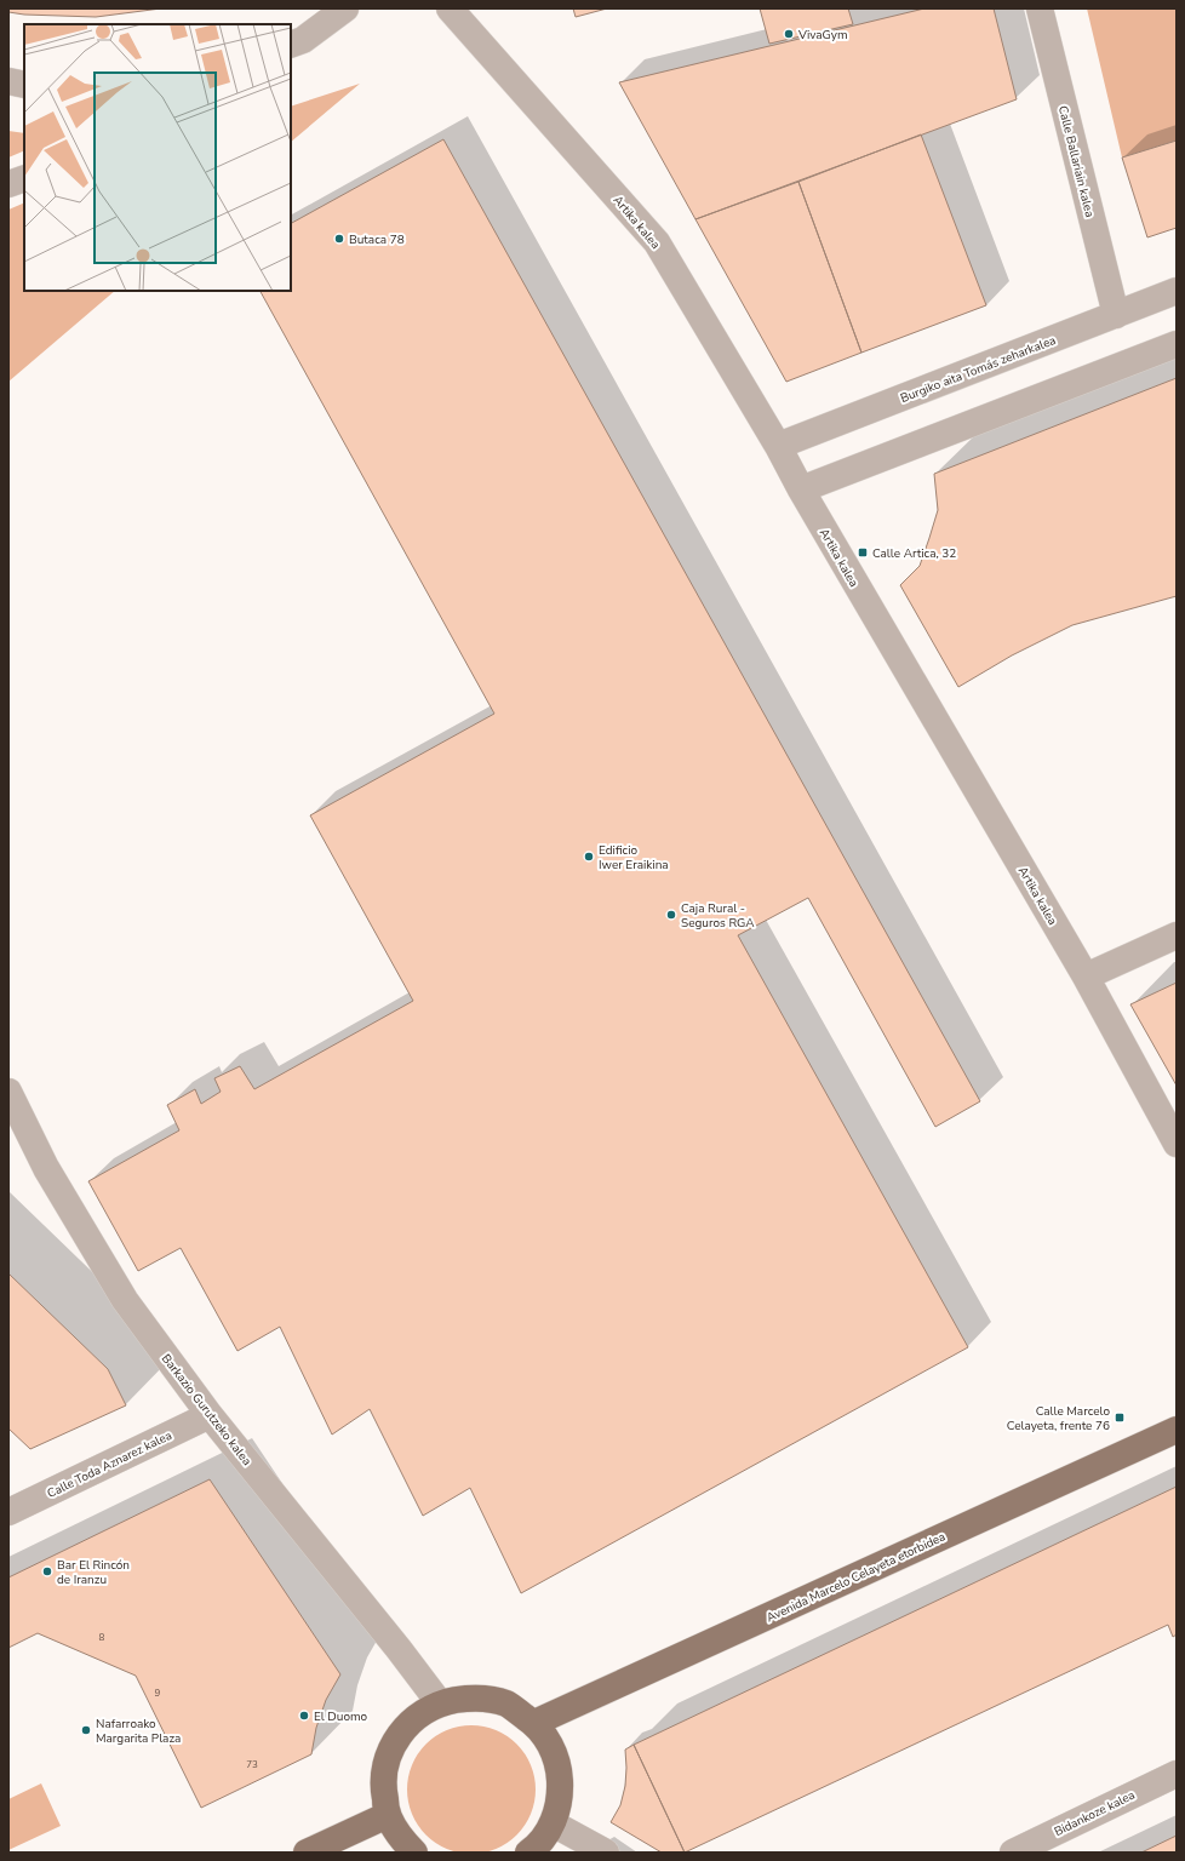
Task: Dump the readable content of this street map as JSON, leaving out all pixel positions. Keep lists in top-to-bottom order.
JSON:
{
  "streets": {
    "main road": ["Avenida Marcelo Celayeta etorbidea"],
    "street": [
      "Calle Ballariain kalea",
      "Artika kalea",
      "Burgiko aita Tomás zeharkalea",
      "Barkazio Gurutzeko kalea",
      "Calle Toda Aznarez kalea",
      "Bidankoze kalea"
    ]
  },
  "crossings": [
    ["Calle Ballariain kalea", "Burgiko aita Tomás zeharkalea"],
    ["Artika kalea", "Burgiko aita Tomás zeharkalea"],
    ["Barkazio Gurutzeko kalea", "Calle Toda Aznarez kalea"]
  ],
  "places": {
    "other": [
      "VivaGym",
      "Butaca 78",
      "Edificio Iwer Eraikina",
      "Caja Rural - Seguros RGA",
      "Bar El Rincón de Iranzu",
      "El Duomo",
      "Nafarroako Margarita Plaza"
    ],
    "transit": ["Calle Artica, 32", "Calle Marcelo Celayeta, frente 76"]
  },
  "house_numbers": ["8", "9", "73"]
}
